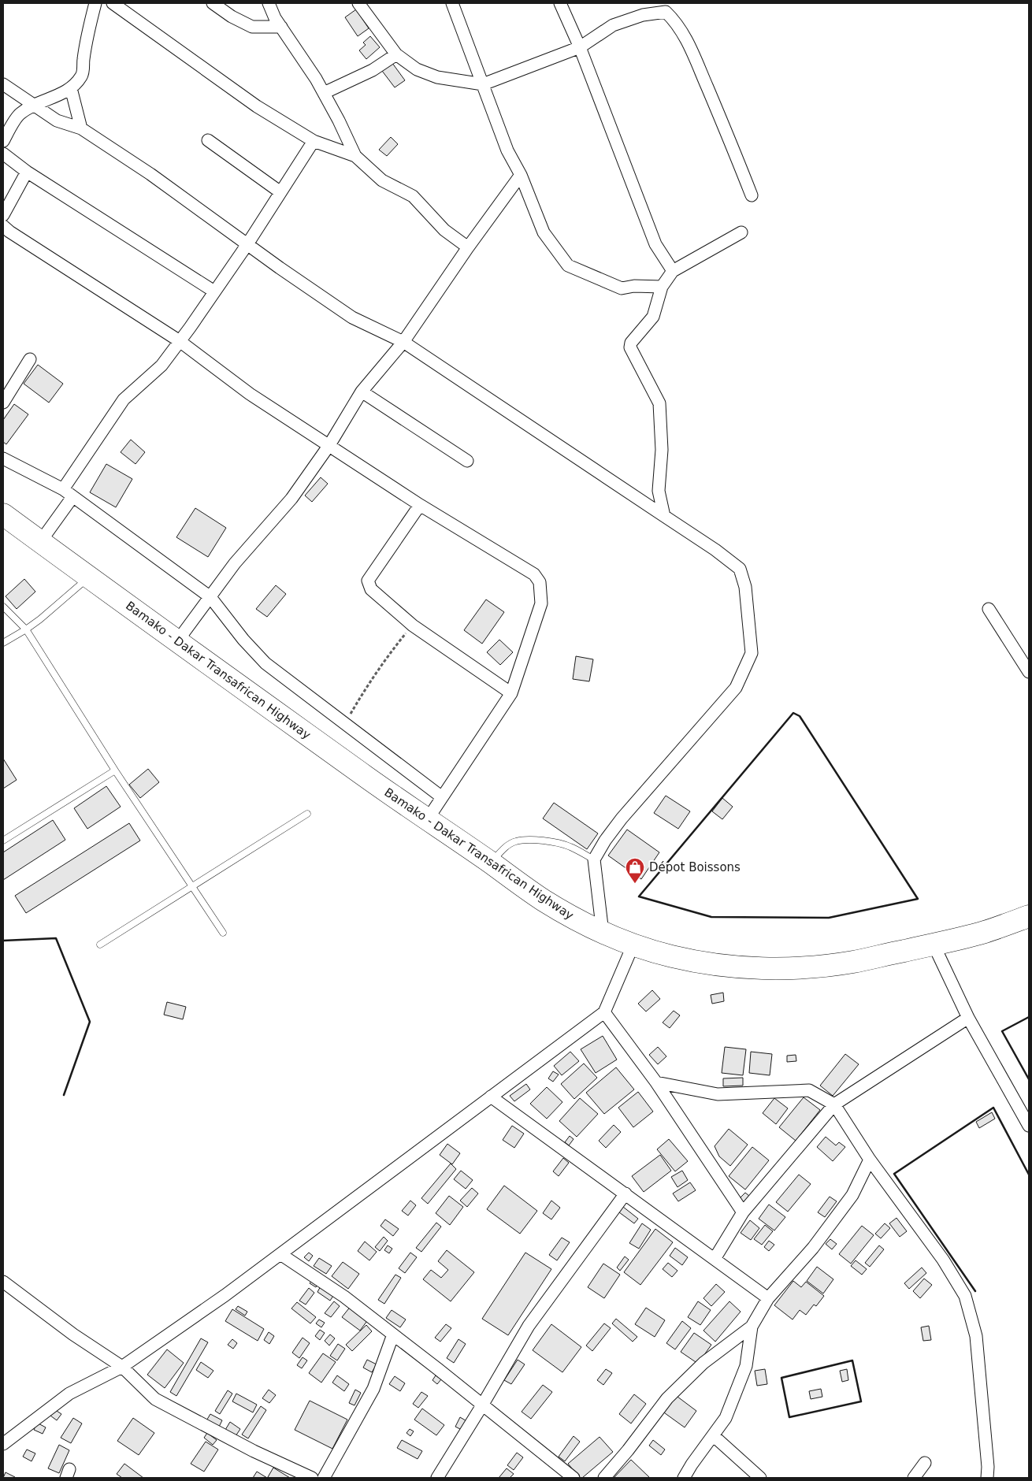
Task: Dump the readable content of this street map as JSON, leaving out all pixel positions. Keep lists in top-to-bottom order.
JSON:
{
  "streets": {
    "highway": ["Bamako - Dakar Transafrican Highway"]
  },
  "places": {
    "shop": ["Dépot Boissons"]
  }
}
